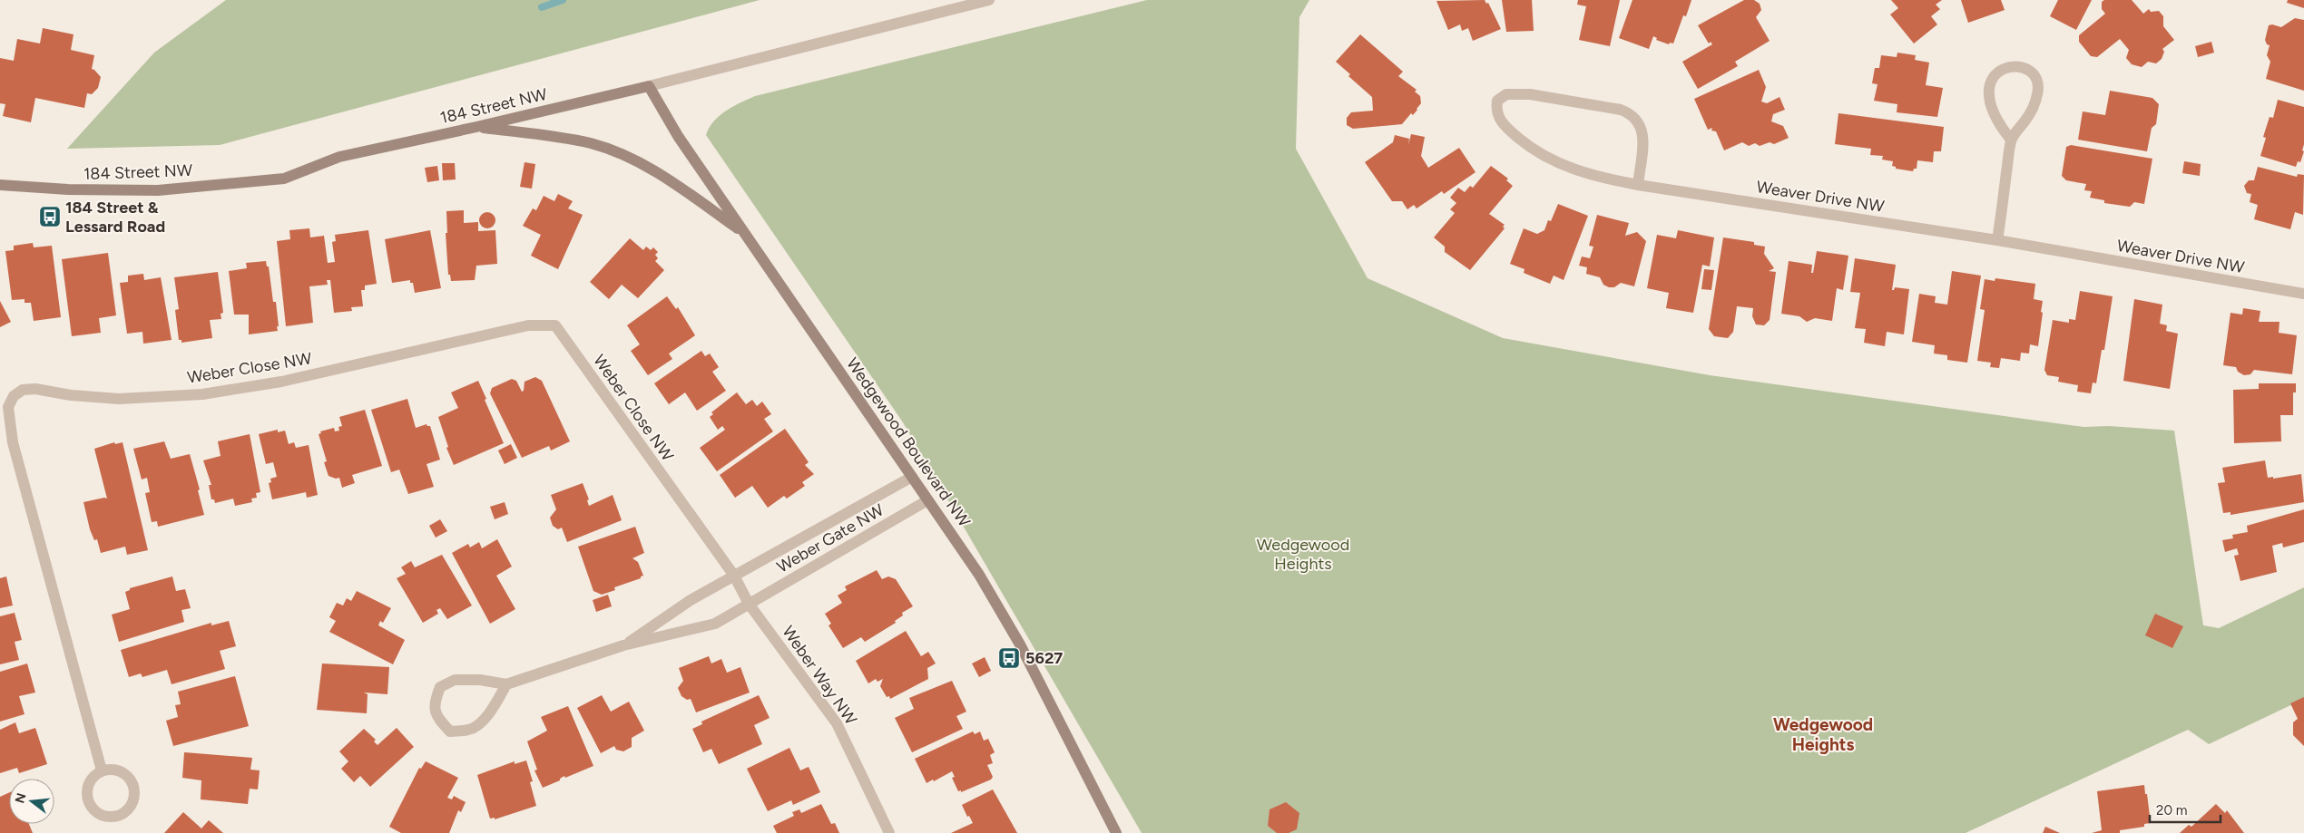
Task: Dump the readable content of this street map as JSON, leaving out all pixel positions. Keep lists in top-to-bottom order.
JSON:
{
  "streets": {
    "street": [
      "184 Street NW",
      "Weaver Drive NW",
      "Weber Close NW",
      "Wedgewood Boulevard NW",
      "Weber Gate NW",
      "Weber Way NW"
    ]
  },
  "crossings": [
    ["184 Street NW", "Wedgewood Boulevard NW"],
    ["Weber Close NW", "Weber Gate NW"],
    ["Weber Close NW", "Weber Way NW"],
    ["Wedgewood Boulevard NW", "Weber Gate NW"],
    ["Weber Gate NW", "Weber Way NW"]
  ],
  "districts": ["Wedgewood Heights"],
  "parks": ["Wedgewood Heights"],
  "places": {
    "bus stop": ["184 Street & Lessard Road", "5627"]
  },
  "scale_bar": "20 m",
  "north": "left"
}
